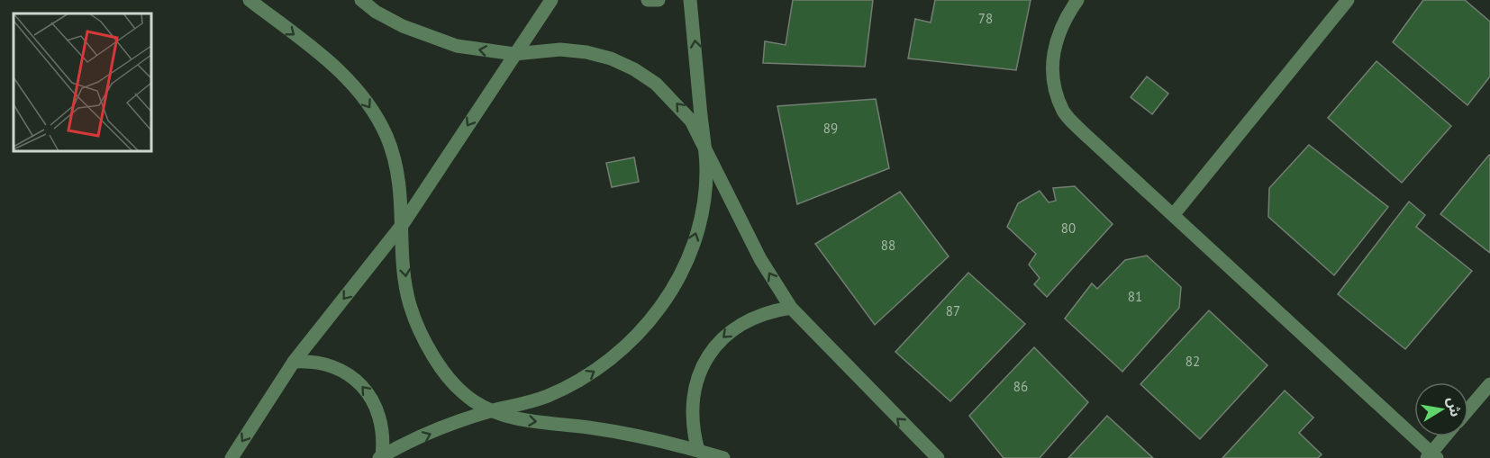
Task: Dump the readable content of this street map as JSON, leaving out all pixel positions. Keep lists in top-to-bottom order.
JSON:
{
  "house_numbers": [
    "78",
    "89",
    "80",
    "88",
    "81",
    "87",
    "82",
    "86"
  ],
  "north": "right"
}
